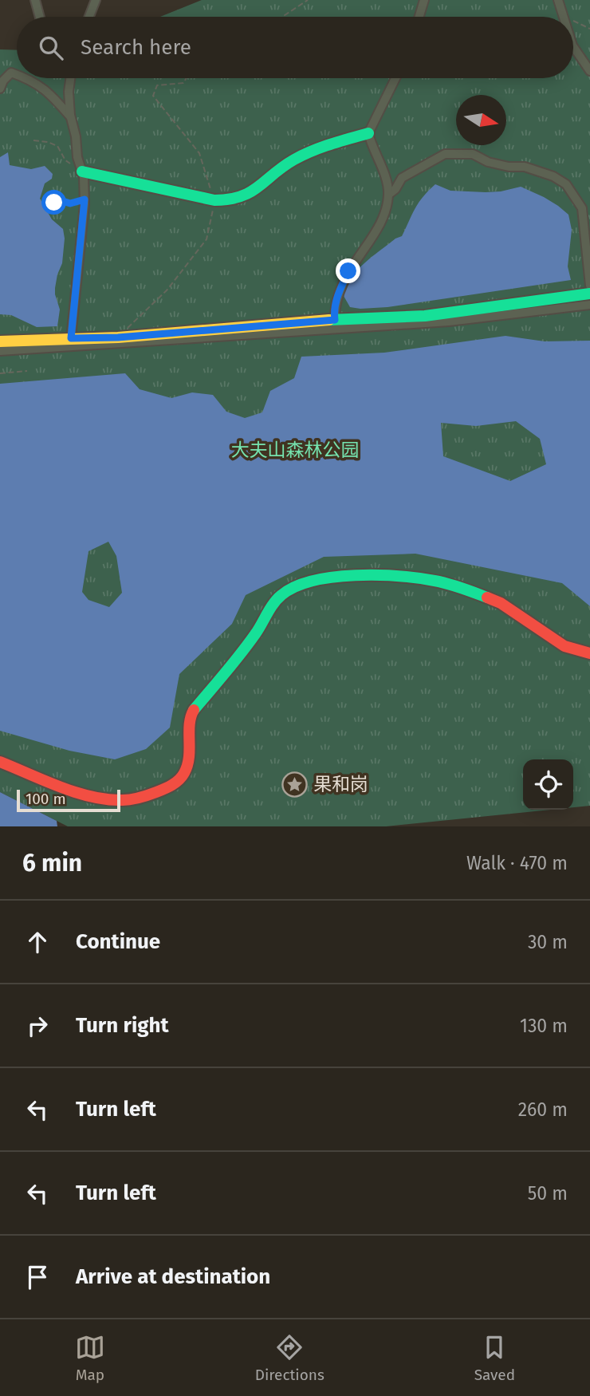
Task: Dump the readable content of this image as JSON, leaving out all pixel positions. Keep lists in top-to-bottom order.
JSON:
{
  "parks": ["大夫山森林公园"],
  "places": {
    "place": ["果和岗"]
  },
  "scale_bar": "100 m",
  "north": "right",
  "page": {
    "search": "Search here",
    "scale": "100 m",
    "heading": ["6 min", "Walk · 470 m"],
    "list": [
      ["Continue", "30 m"],
      ["Turn right", "130 m"],
      ["Turn left", "260 m"],
      ["Turn left", "50 m"],
      "Arrive at destination"
    ],
    "nav": ["Map", "Directions", "Saved"]
  }
}
